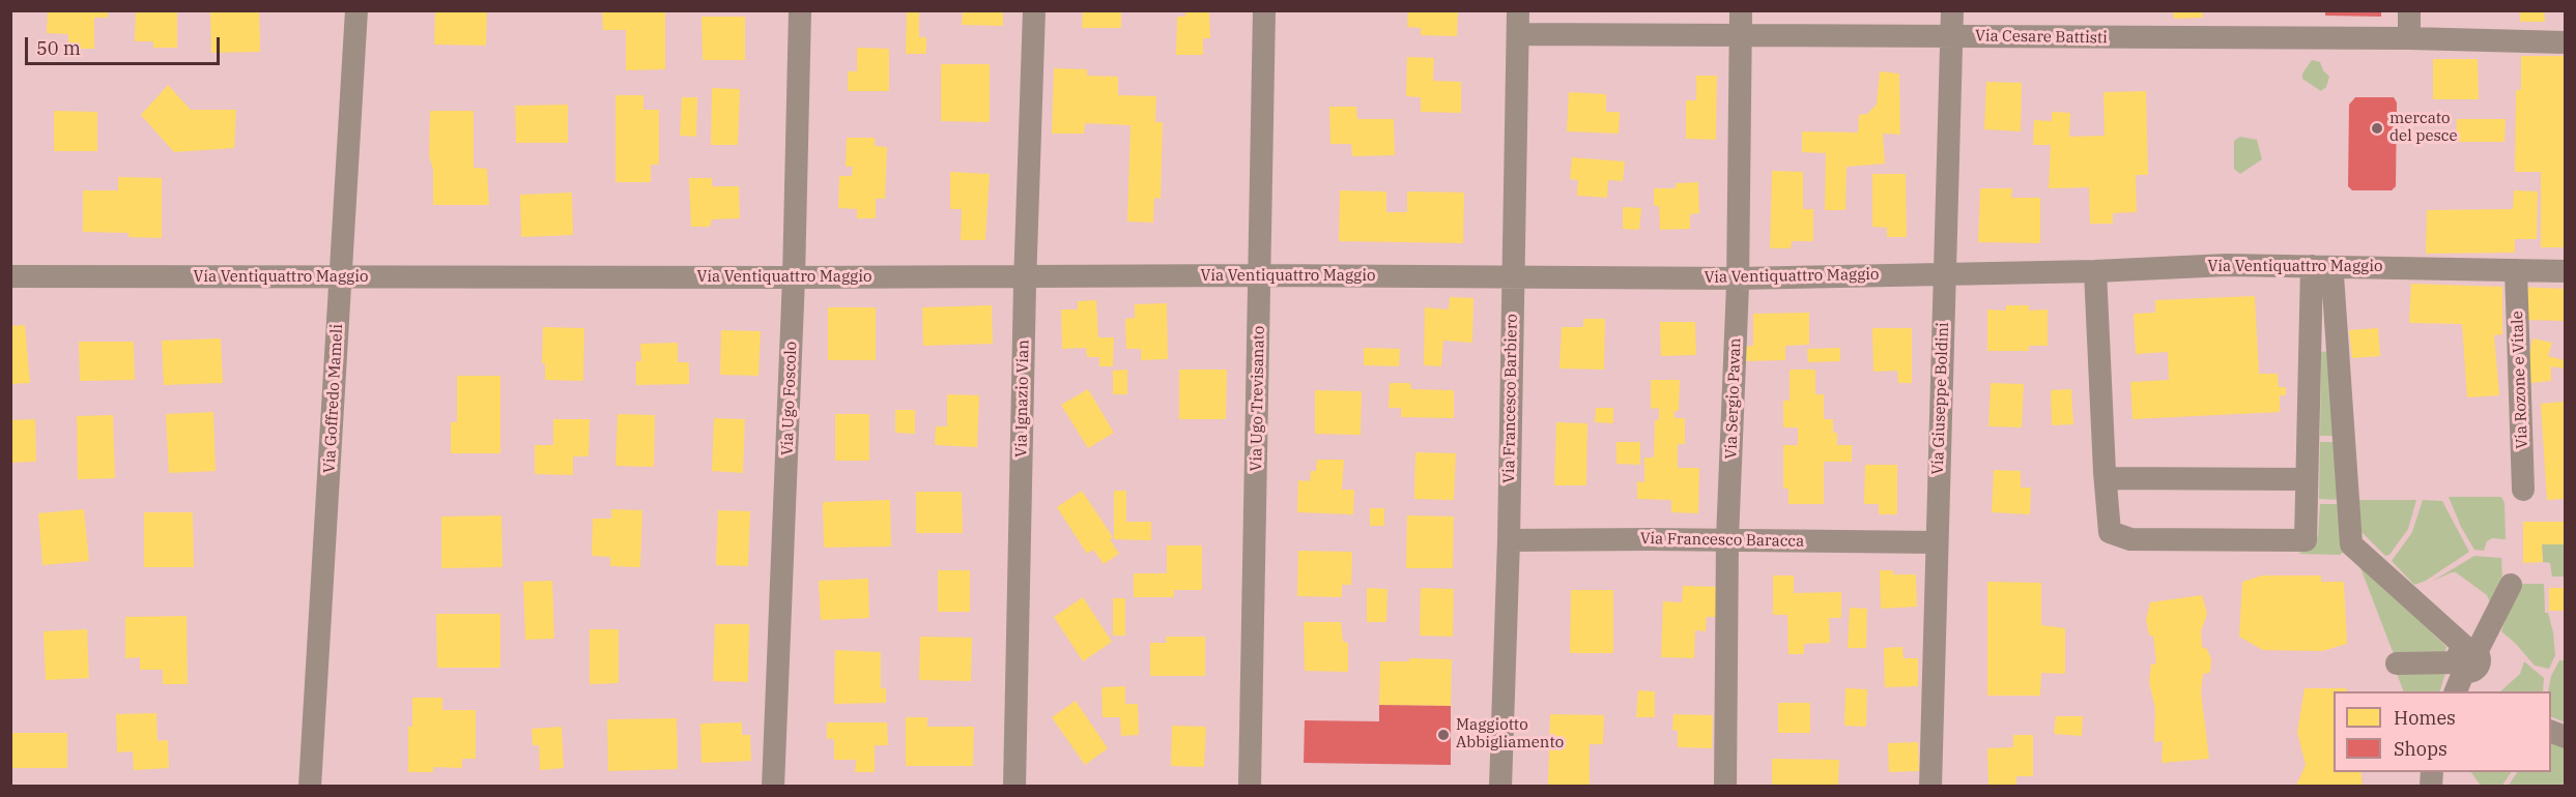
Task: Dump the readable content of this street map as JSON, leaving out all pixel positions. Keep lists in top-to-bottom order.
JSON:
{
  "streets": {
    "street": [
      "Via Cesare Battisti",
      "Via Ventiquattro Maggio",
      "Via Rozone e Vitale",
      "Via Goffredo Mameli",
      "Via Ugo Foscolo",
      "Via Ignazio Vian",
      "Via Ugo Trevisanato",
      "Via Francesco Barbiero",
      "Via Sergio Pavan",
      "Via Giuseppe Boldini",
      "Via Francesco Baracca"
    ]
  },
  "crossings": [
    ["Via Cesare Battisti", "Via Francesco Barbiero"],
    ["Via Cesare Battisti", "Via Sergio Pavan"],
    ["Via Cesare Battisti", "Via Giuseppe Boldini"],
    ["Via Ventiquattro Maggio", "Via Rozone e Vitale"],
    ["Via Ventiquattro Maggio", "Via Goffredo Mameli"],
    ["Via Ventiquattro Maggio", "Via Ugo Foscolo"],
    ["Via Ventiquattro Maggio", "Via Ignazio Vian"],
    ["Via Ventiquattro Maggio", "Via Ugo Trevisanato"],
    ["Via Ventiquattro Maggio", "Via Francesco Barbiero"],
    ["Via Ventiquattro Maggio", "Via Sergio Pavan"],
    ["Via Ventiquattro Maggio", "Via Giuseppe Boldini"],
    ["Via Francesco Barbiero", "Via Francesco Baracca"],
    ["Via Sergio Pavan", "Via Francesco Baracca"],
    ["Via Giuseppe Boldini", "Via Francesco Baracca"]
  ],
  "places": ["mercato del pesce", "Maggiotto Abbigliamento"],
  "legend": ["Homes", "Shops"],
  "scale_bar": "50 m"
}
